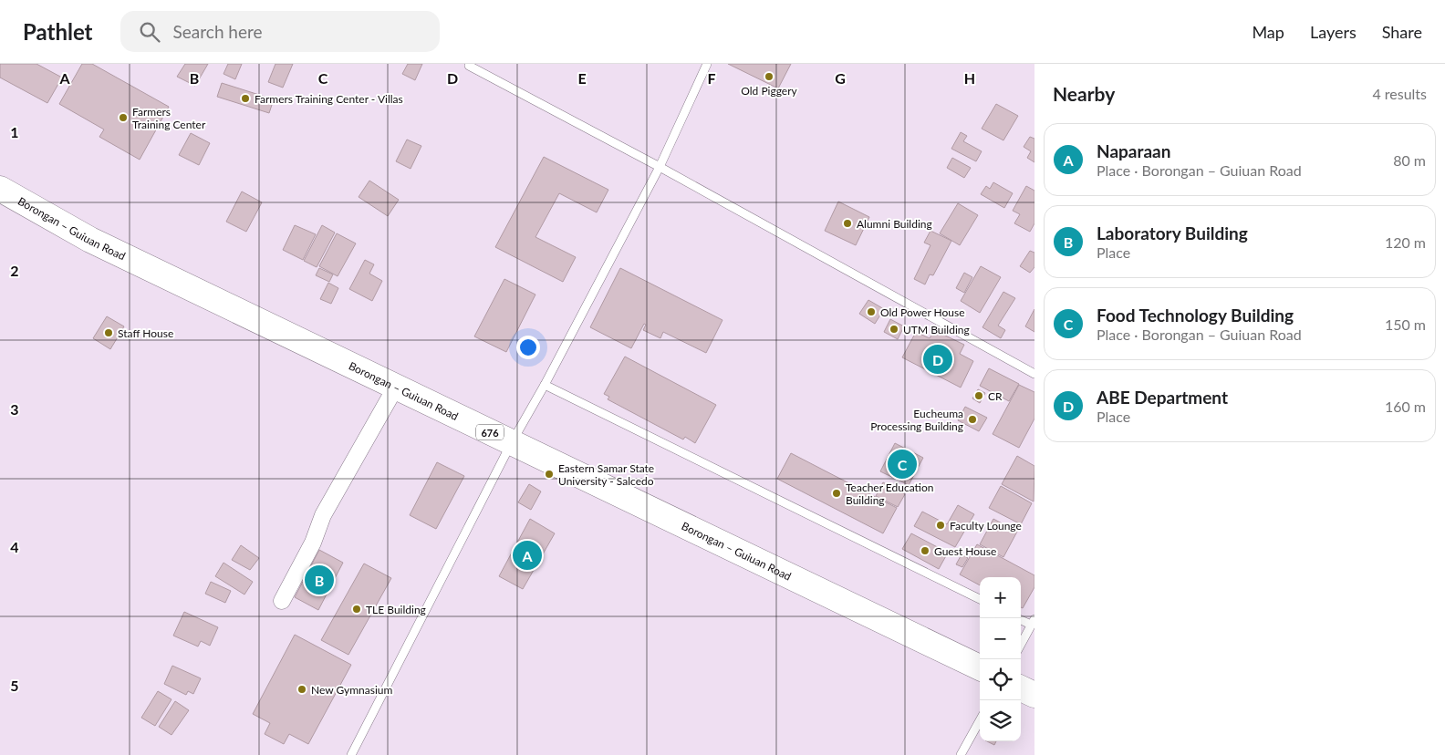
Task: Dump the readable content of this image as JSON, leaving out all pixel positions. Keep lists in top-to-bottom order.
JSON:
{
  "streets": {
    "main road": ["Borongan – Guiuan Road", "676"]
  },
  "places": [
    "Old Piggery",
    "Farmers Training Center - Villas",
    "Farmers Training Center",
    "Alumni Building",
    "Old Power House",
    "UTM Building",
    "Staff House",
    "CR",
    "Eucheuma Processing Building",
    "Eastern Samar State University - Salcedo",
    "Teacher Education Building",
    "Faculty Lounge",
    "Guest House",
    "TLE Building",
    "New Gymnasium"
  ],
  "page": {
    "header": "Pathlet",
    "search": "Search here",
    "nav": ["Map", "Layers", "Share"],
    "heading": ["Nearby", "4 results"],
    "list": [
      {
        "mark": "A",
        "name": "Naparaan",
        "note": "Place · Borongan – Guiuan Road",
        "value": "80 m"
      },
      {
        "mark": "B",
        "name": "Laboratory Building",
        "note": "Place",
        "value": "120 m"
      },
      {
        "mark": "C",
        "name": "Food Technology Building",
        "note": "Place · Borongan – Guiuan Road",
        "value": "150 m"
      },
      {
        "mark": "D",
        "name": "ABE Department",
        "note": "Place",
        "value": "160 m"
      }
    ],
    "pins": [
      "D",
      "C",
      "A",
      "B"
    ],
    "map_buttons": ["+", "−"]
  },
  "grid": {
    "columns": [
      "A",
      "B",
      "C",
      "D",
      "E",
      "F",
      "G",
      "H"
    ],
    "rows": [
      "1",
      "2",
      "3",
      "4",
      "5"
    ]
  }
}
